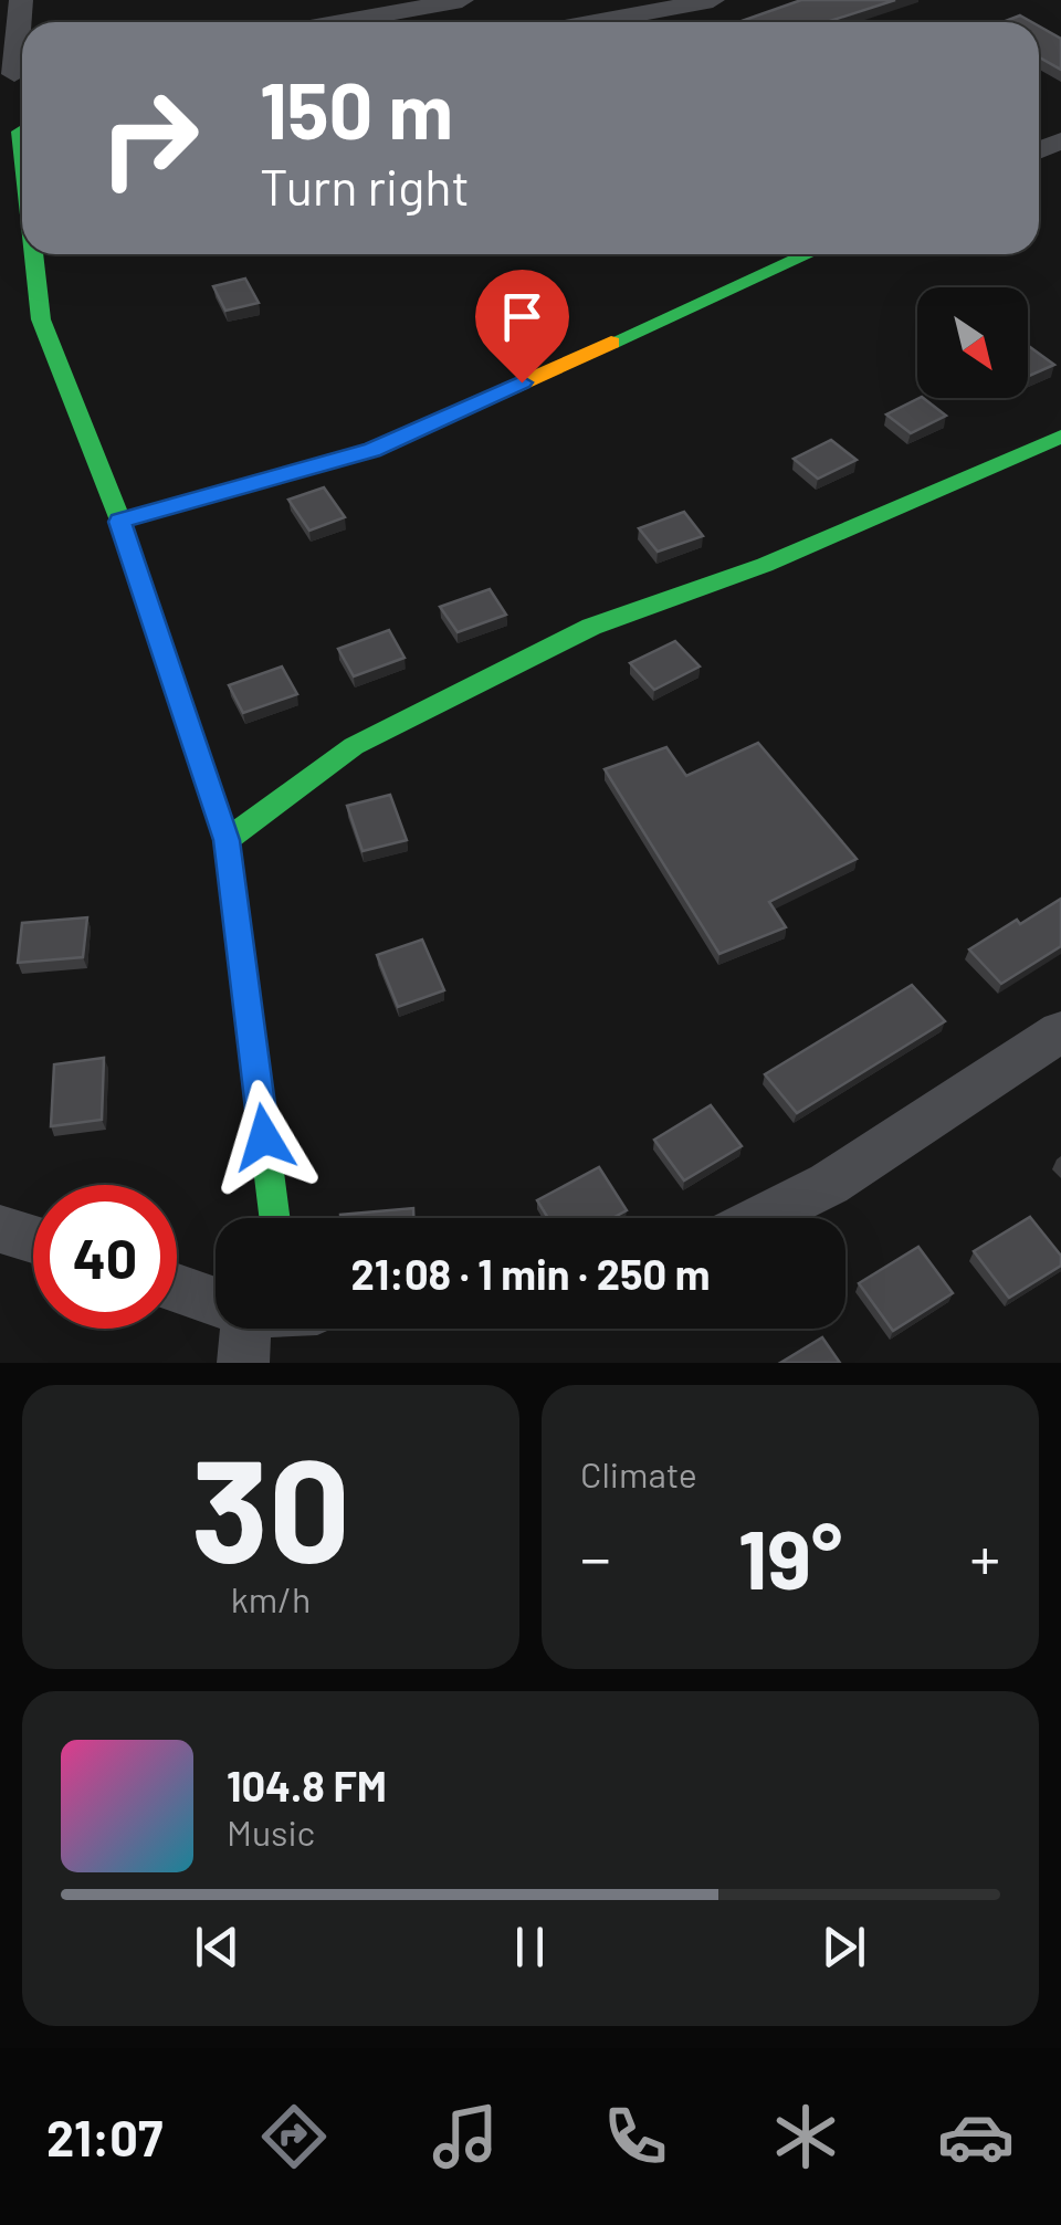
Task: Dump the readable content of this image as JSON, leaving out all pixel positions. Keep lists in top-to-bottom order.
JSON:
{
  "north": "bottom right",
  "page": {
    "turn": ["150 m", "Turn right"],
    "limit": "40",
    "trip": "21:08 · 1 min · 250 m",
    "tile": [
      ["30", "km/h"],
      "Climate"
    ],
    "heat": ["−", "19°", "+"],
    "song": ["104.8 FM", "Music"],
    "tabs": "21:07"
  }
}
